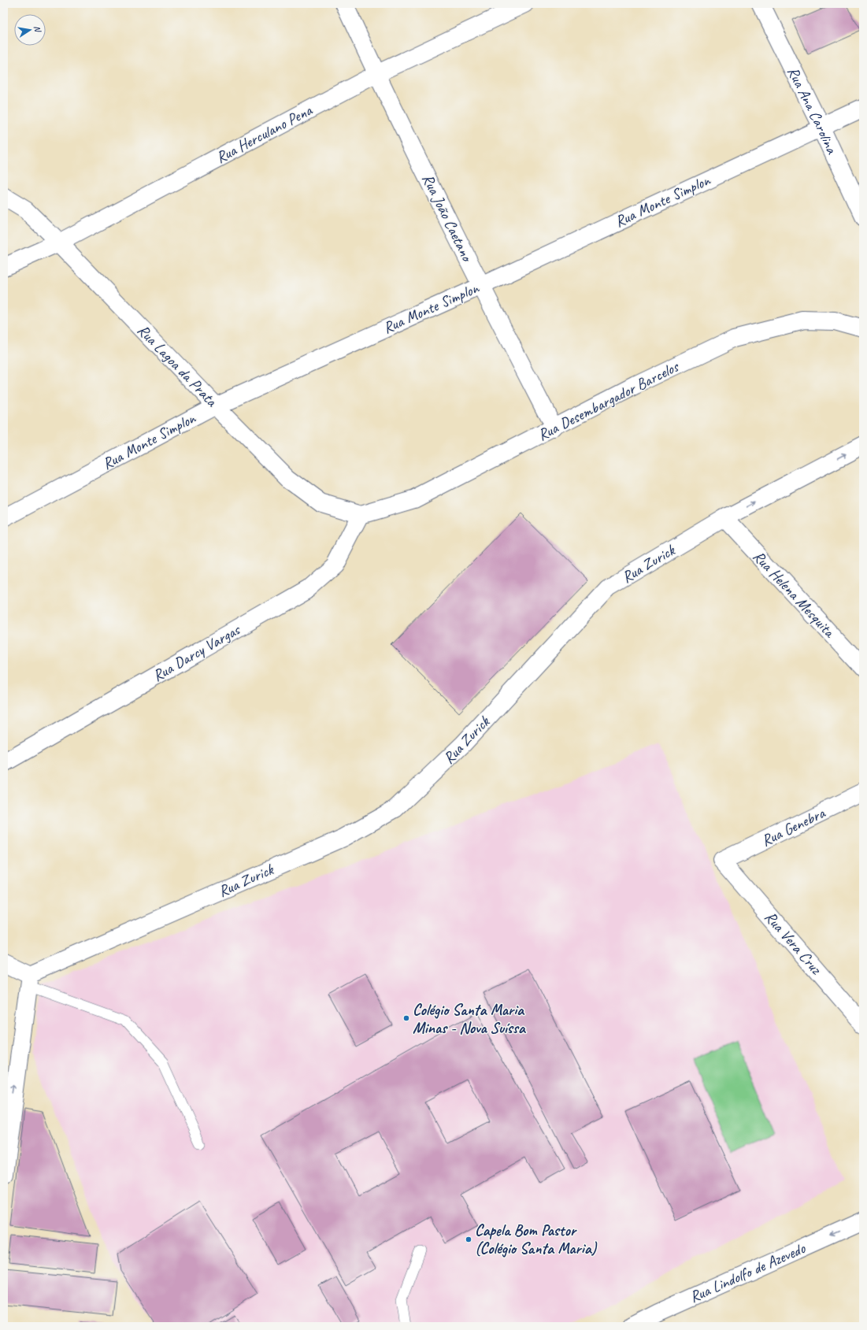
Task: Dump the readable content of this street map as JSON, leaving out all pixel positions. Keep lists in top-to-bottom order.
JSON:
{
  "streets": {
    "street": [
      "Rua Ana Carolina",
      "Rua Herculano Pena",
      "Rua Monte Simplon",
      "Rua João Caetano",
      "Rua Lagoa da Prata",
      "Rua Desembargador Barcelos",
      "Rua Zurick",
      "Rua Helena Mesquita",
      "Rua Darcy Vargas",
      "Rua Genebra",
      "Rua Vera Cruz",
      "Rua Lindolfo de Azevedo"
    ]
  },
  "crossings": [
    ["Rua Ana Carolina", "Rua Monte Simplon"],
    ["Rua Herculano Pena", "Rua João Caetano"],
    ["Rua Herculano Pena", "Rua Lagoa da Prata"],
    ["Rua Monte Simplon", "Rua João Caetano"],
    ["Rua Monte Simplon", "Rua Lagoa da Prata"],
    ["Rua João Caetano", "Rua Desembargador Barcelos"],
    ["Rua Lagoa da Prata", "Rua Desembargador Barcelos"],
    ["Rua Lagoa da Prata", "Rua Darcy Vargas"],
    ["Rua Desembargador Barcelos", "Rua Darcy Vargas"],
    ["Rua Zurick", "Rua Helena Mesquita"],
    ["Rua Genebra", "Rua Vera Cruz"]
  ],
  "one_way": ["Rua Lindolfo de Azevedo"],
  "places": ["Colégio Santa Maria Minas - Nova Suíssa", "Capela Bom Pastor (Colégio Santa Maria)"],
  "north": "right"
}
